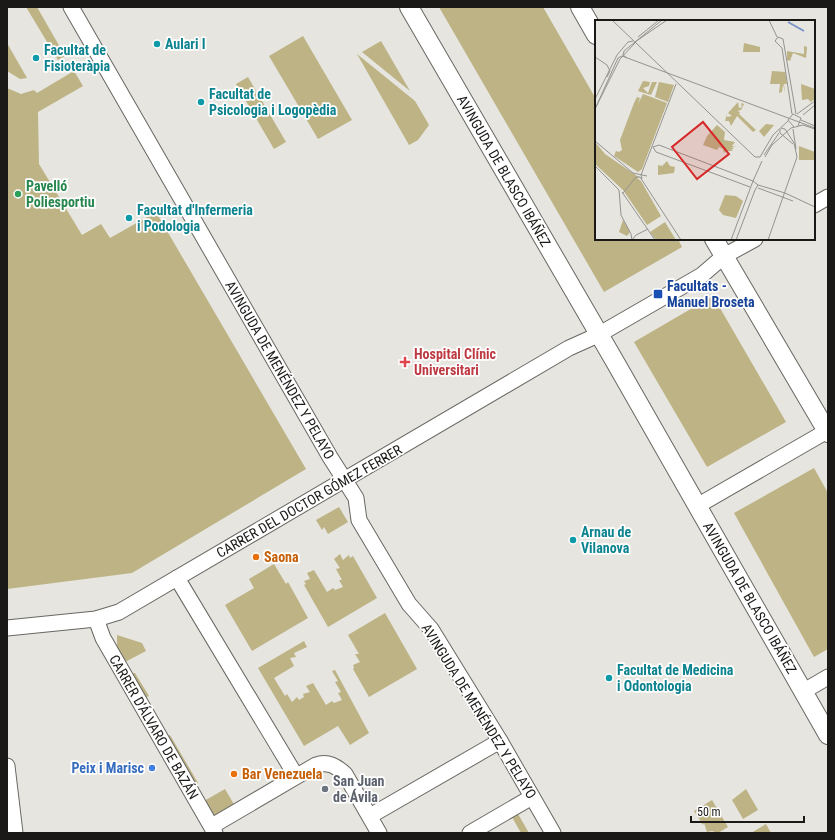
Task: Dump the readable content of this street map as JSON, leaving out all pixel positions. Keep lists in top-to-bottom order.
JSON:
{
  "streets": {
    "main road": ["AVINGUDA DE BLASCO IBÁÑEZ"],
    "street": ["AVINGUDA DE MENÉNDEZ Y PELAYO", "CARRER DEL DOCTOR GÓMEZ FERRER", "CARRER D'ÁLVARO DE BAZÁN"]
  },
  "crossings": [
    ["AVINGUDA DE BLASCO IBÁÑEZ", "CARRER DEL DOCTOR GÓMEZ FERRER"],
    ["AVINGUDA DE MENÉNDEZ Y PELAYO", "CARRER DEL DOCTOR GÓMEZ FERRER"],
    ["CARRER DEL DOCTOR GÓMEZ FERRER", "CARRER D'ÁLVARO DE BAZÁN"]
  ],
  "places": {
    "other": [
      "Aulari I",
      "Facultat de Fisioteràpia",
      "Facultat de Psicologia i Logopèdia",
      "Pavelló Poliesportiu",
      "Facultat d'Infermeria i Podologia",
      "Arnau de Vilanova",
      "Saona",
      "Facultat de Medicina i Odontologia",
      "Peix i Marisc",
      "Bar Venezuela",
      "San Juan de Ávila"
    ],
    "transit": ["Facultats - Manuel Broseta"],
    "health": ["Hospital Clínic Universitari"]
  },
  "scale_bar": "50 m"
}
